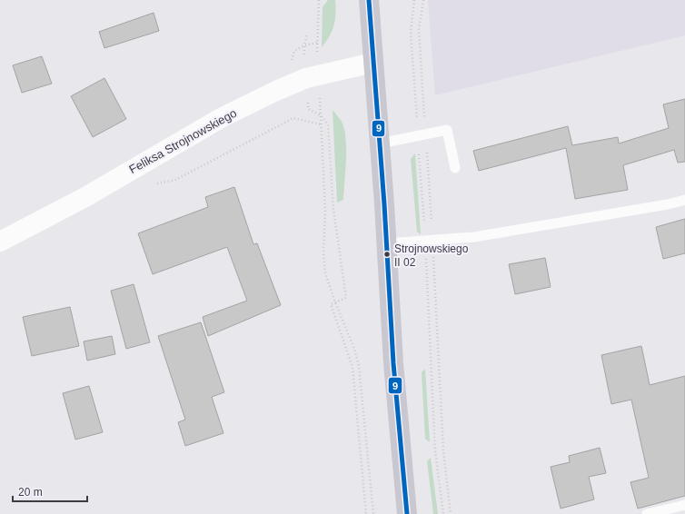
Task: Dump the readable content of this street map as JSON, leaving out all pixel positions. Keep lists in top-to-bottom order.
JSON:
{
  "streets": {
    "street": ["Feliksa Strojnowskiego"]
  },
  "places": ["Strojnowskiego II 02"],
  "lines": ["transit line 9"],
  "scale_bar": "20 m"
}
